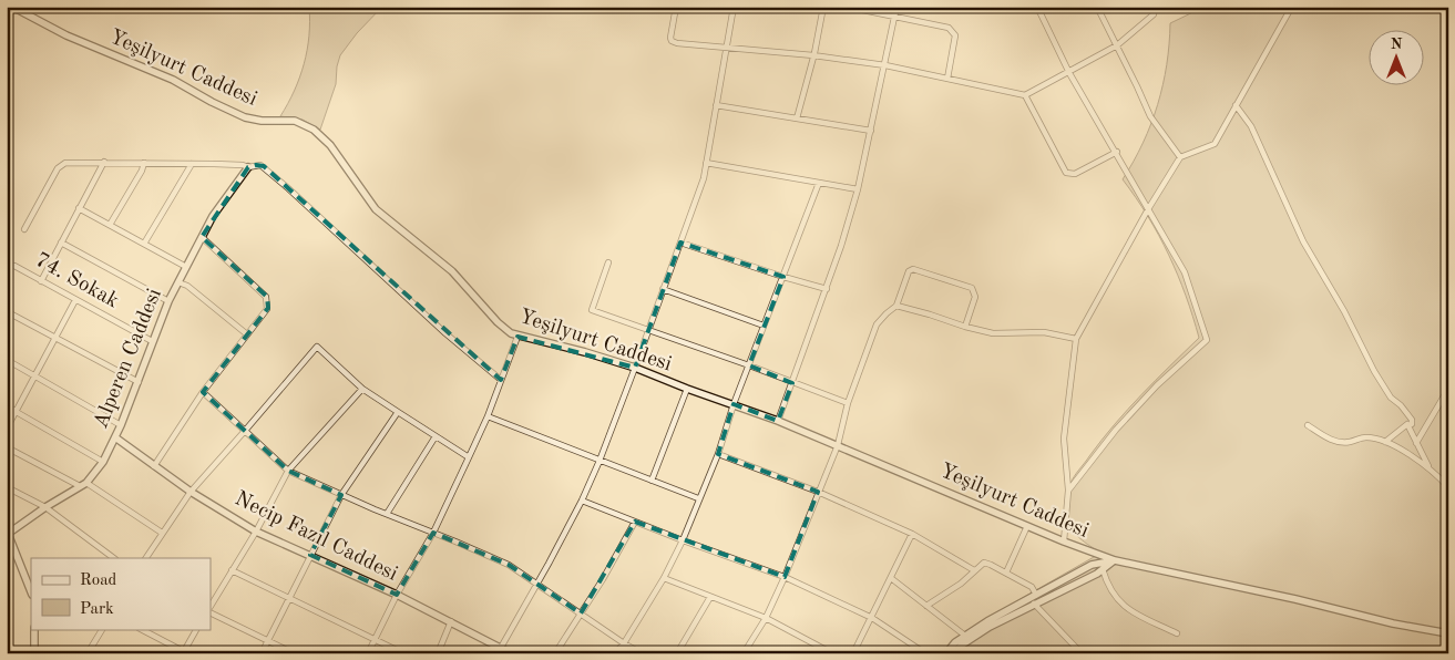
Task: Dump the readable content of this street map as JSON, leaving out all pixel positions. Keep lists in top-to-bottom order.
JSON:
{
  "streets": {
    "street": [
      "Yeşilyurt Caddesi",
      "74. Sokak",
      "Alperen Caddesi",
      "Necip Fazıl Caddesi"
    ]
  },
  "crossings": [
    ["74. Sokak", "Alperen Caddesi"],
    ["Alperen Caddesi", "Necip Fazıl Caddesi"]
  ],
  "legend": ["Road", "Park"],
  "north": "top"
}
